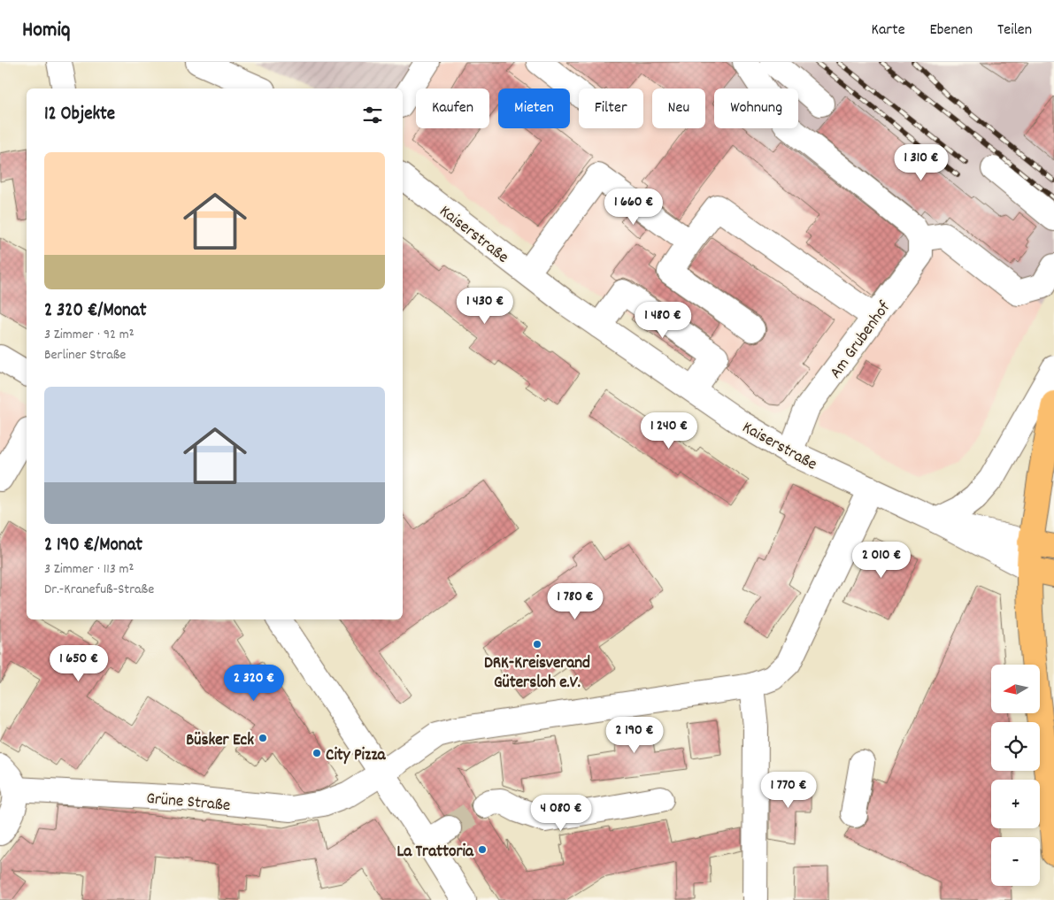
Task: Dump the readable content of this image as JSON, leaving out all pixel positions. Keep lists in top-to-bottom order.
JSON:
{
  "streets": {
    "main road": ["Kaiserstraße"],
    "street": ["Am Grubenhof", "Grüne Straße"]
  },
  "crossings": [
    ["Kaiserstraße", "Am Grubenhof"],
    ["Kaiserstraße", "Grüne Straße"]
  ],
  "places": [
    "DRK-Kreisverand Gütersloh e.V.",
    "Büsker Eck",
    "City Pizza",
    "La Trattoria"
  ],
  "north": "left",
  "page": {
    "header": "Homiq",
    "nav": ["Karte", "Ebenen", "Teilen"],
    "chip": [
      "Kaufen",
      "Mieten",
      "Filter",
      "Neu",
      "Wohnung"
    ],
    "heading": "12 Objekte",
    "list": [
      {
        "name": "2 320 €/Monat",
        "note": "3 Zimmer · 92 m² · Berliner Straße"
      },
      {
        "name": "2 190 €/Monat",
        "note": "3 Zimmer · 113 m² · Dr.-Kranefuß-Straße"
      }
    ],
    "price": [
      "1 310 €",
      "1 660 €",
      "1 430 €",
      "1 480 €",
      "1 240 €",
      "2 010 €",
      "1 780 €",
      "1 650 €",
      "2 320 €",
      "2 190 €",
      "1 770 €",
      "4 080 €"
    ],
    "map_buttons": ["+", "−"]
  }
}
